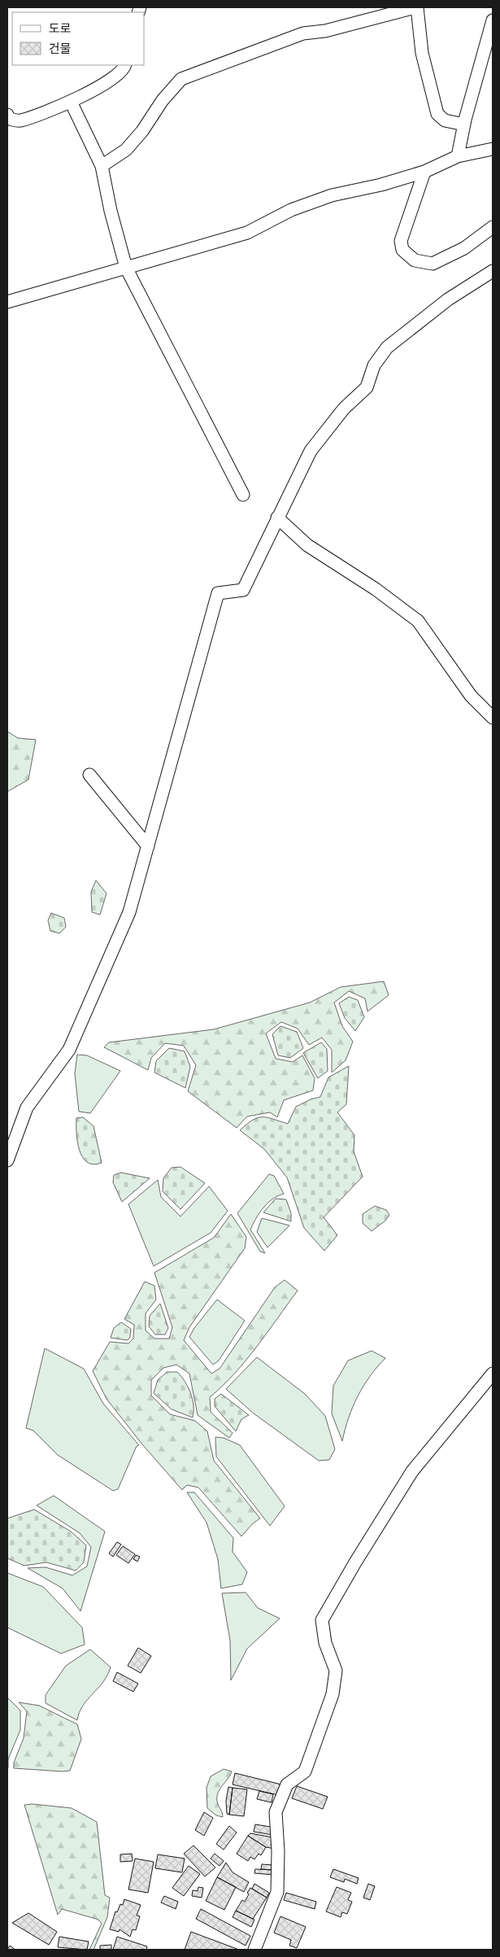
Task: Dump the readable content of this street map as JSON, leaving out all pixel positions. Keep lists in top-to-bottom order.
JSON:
{
  "legend": ["도로", "건물"]
}
